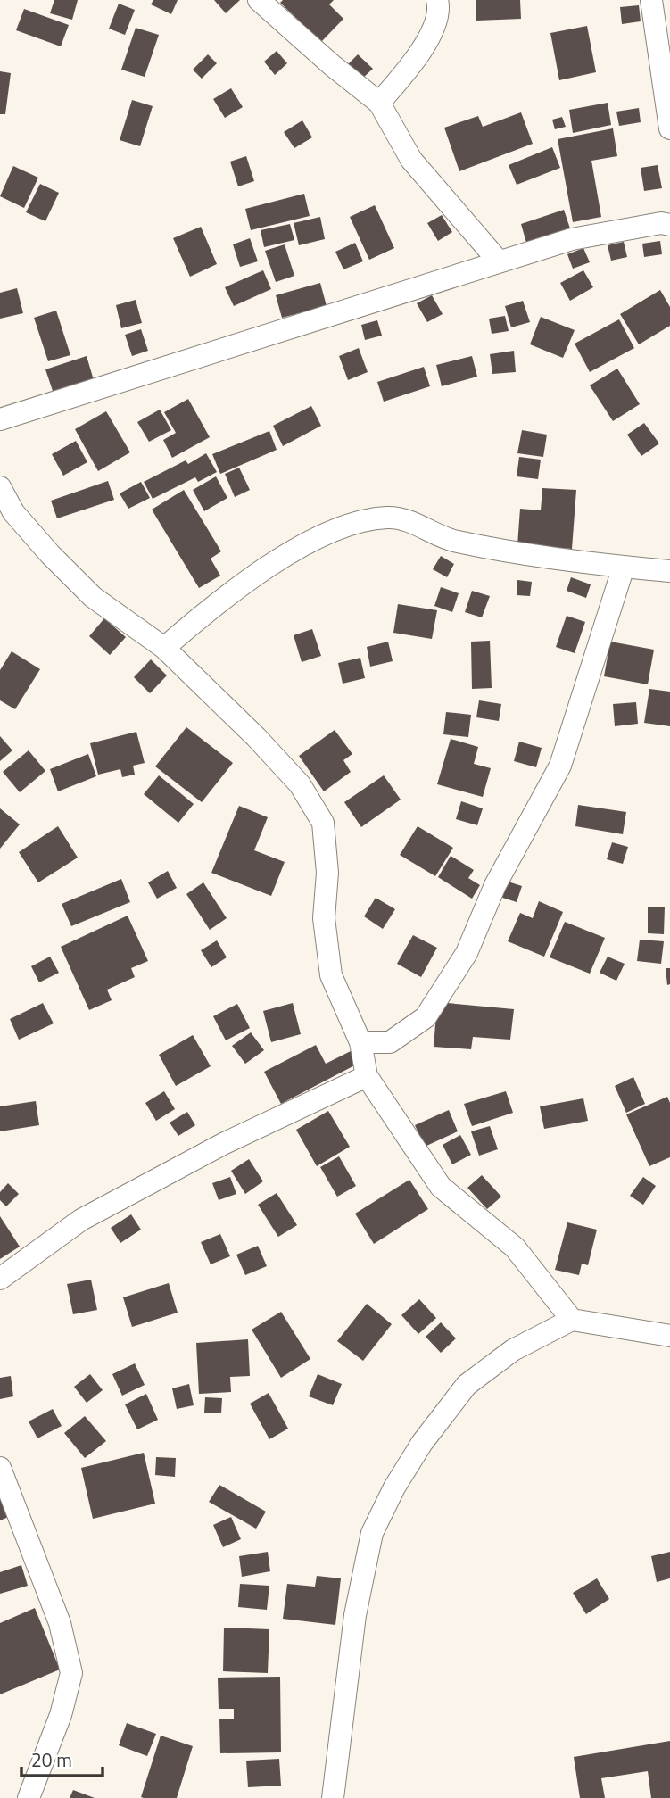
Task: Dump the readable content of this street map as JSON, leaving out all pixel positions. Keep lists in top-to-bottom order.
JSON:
{
  "scale_bar": "20 m"
}
